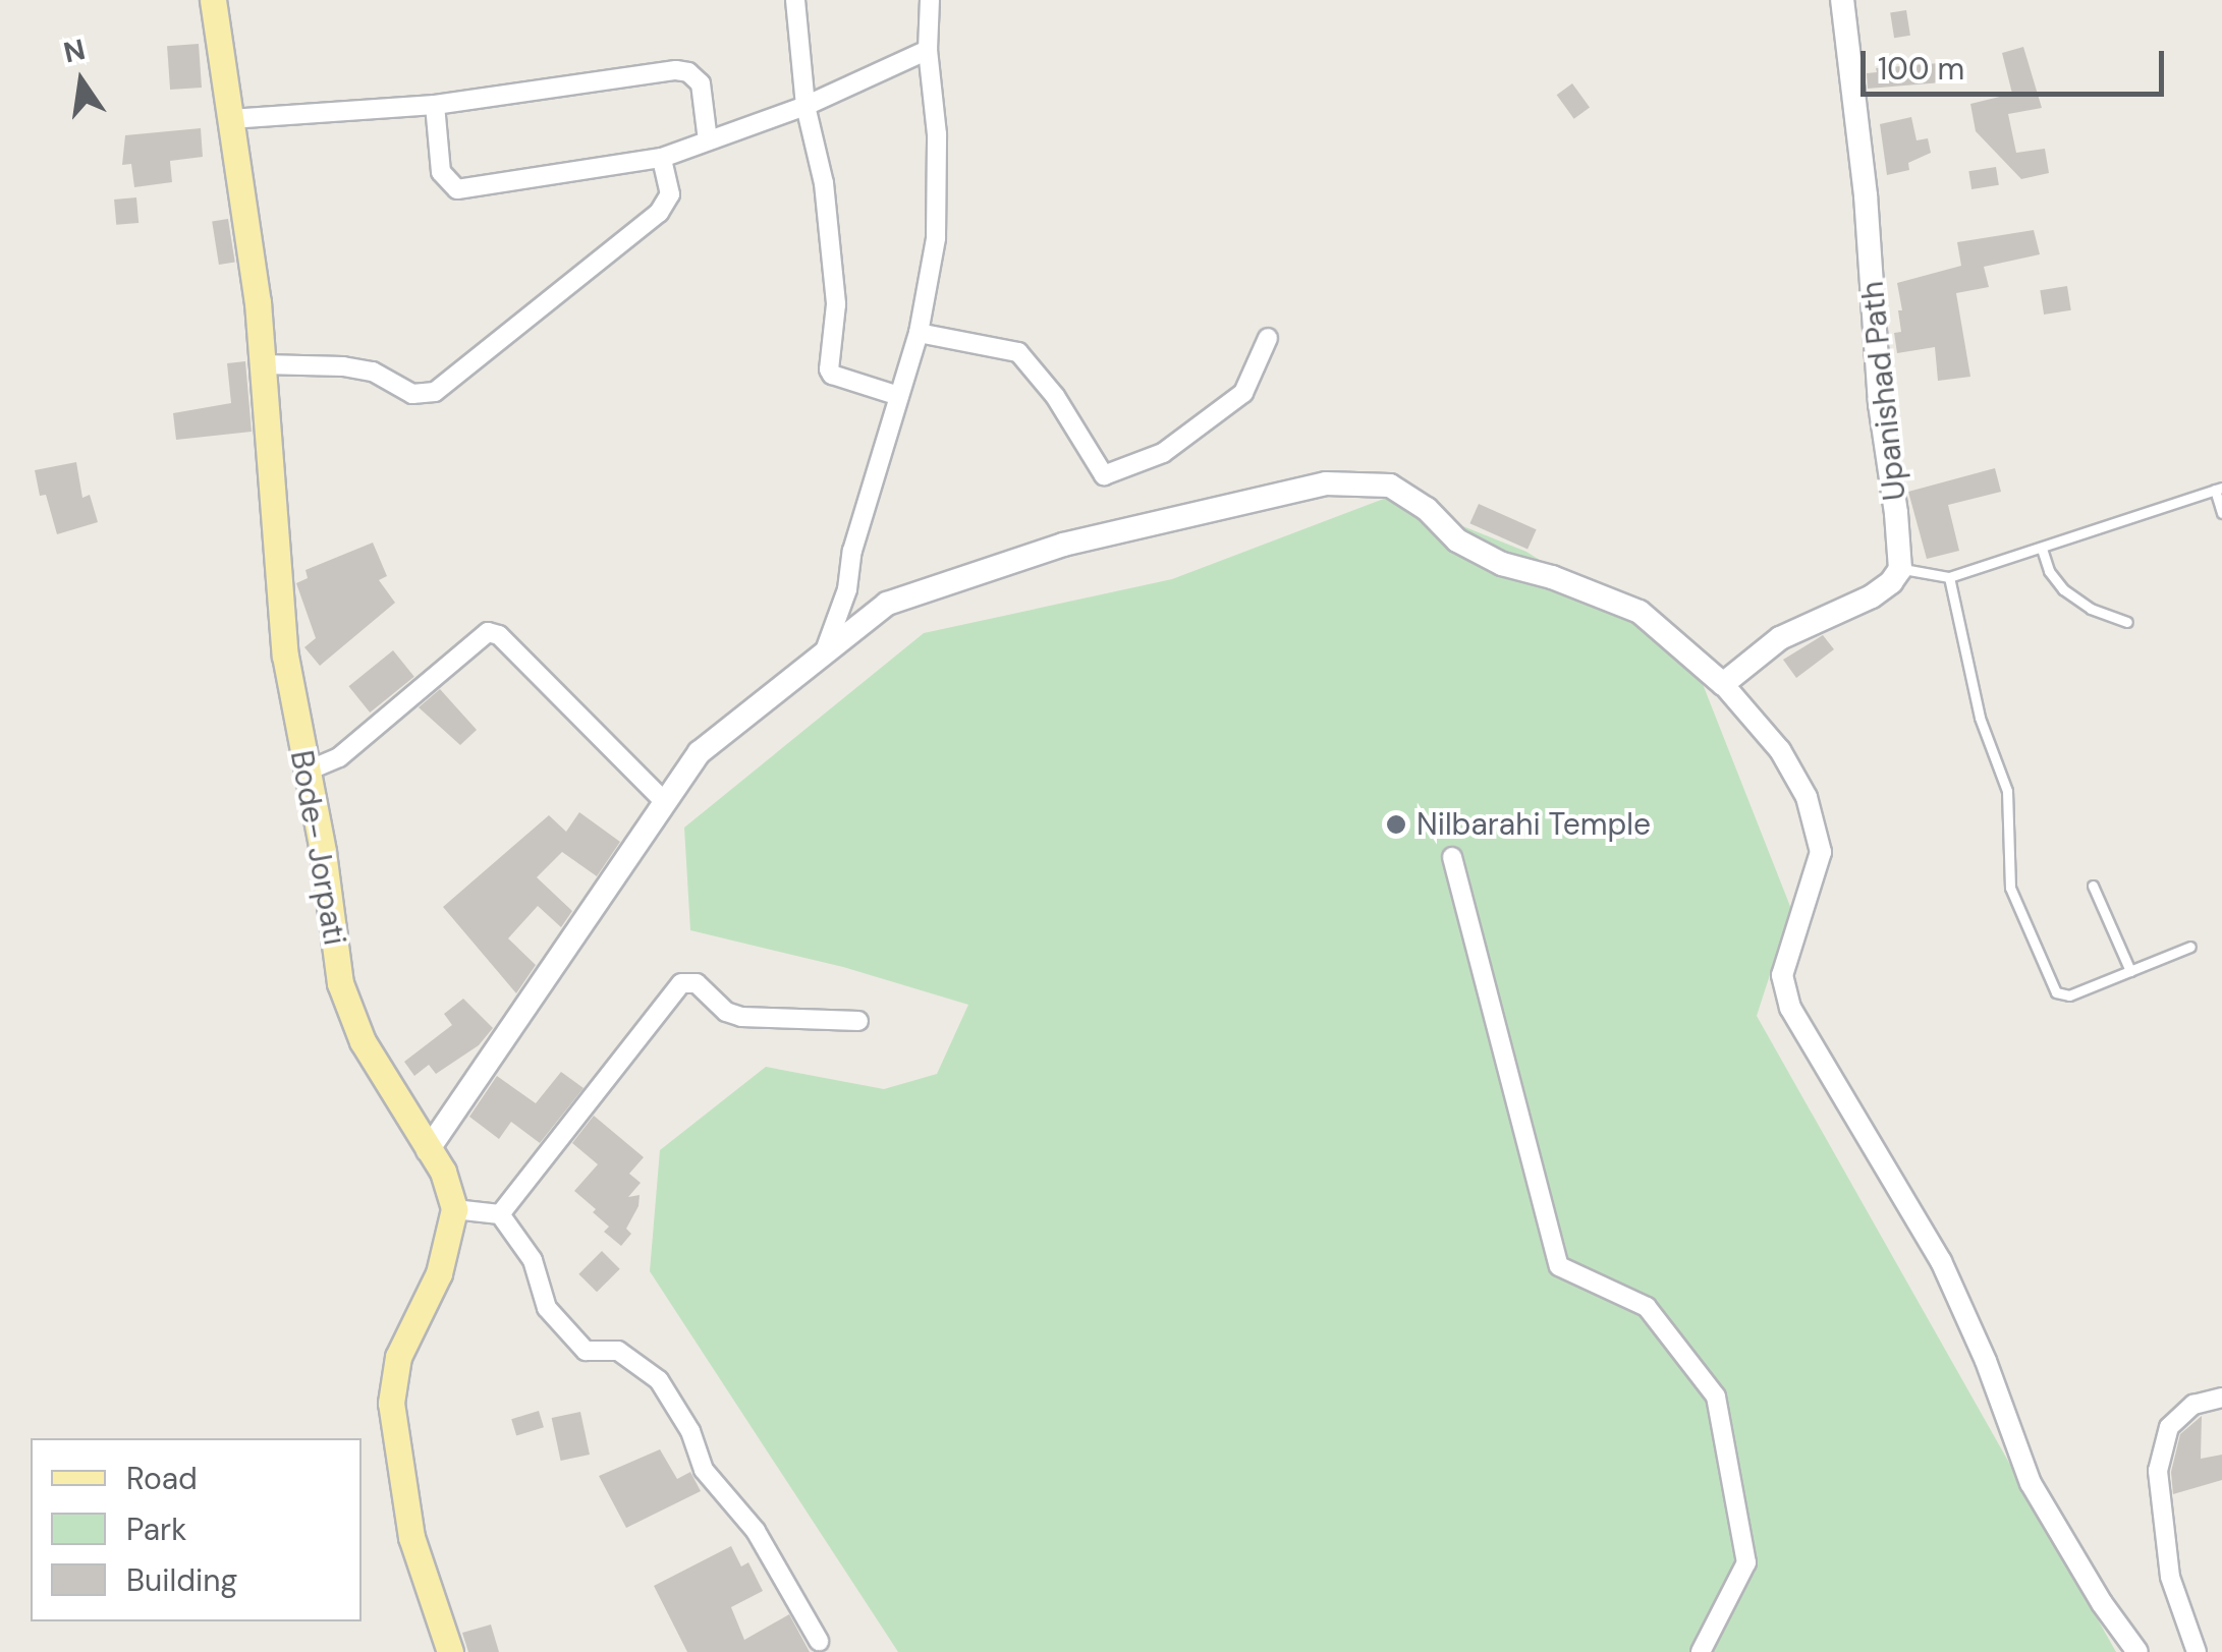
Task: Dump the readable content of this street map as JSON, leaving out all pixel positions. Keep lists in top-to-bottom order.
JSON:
{
  "streets": {
    "main road": ["Upanishad Path", "Bode- Jorpati"]
  },
  "places": ["Nilbarahi Temple"],
  "legend": ["Road", "Park", "Building"],
  "scale_bar": "100 m",
  "north": "top"
}
